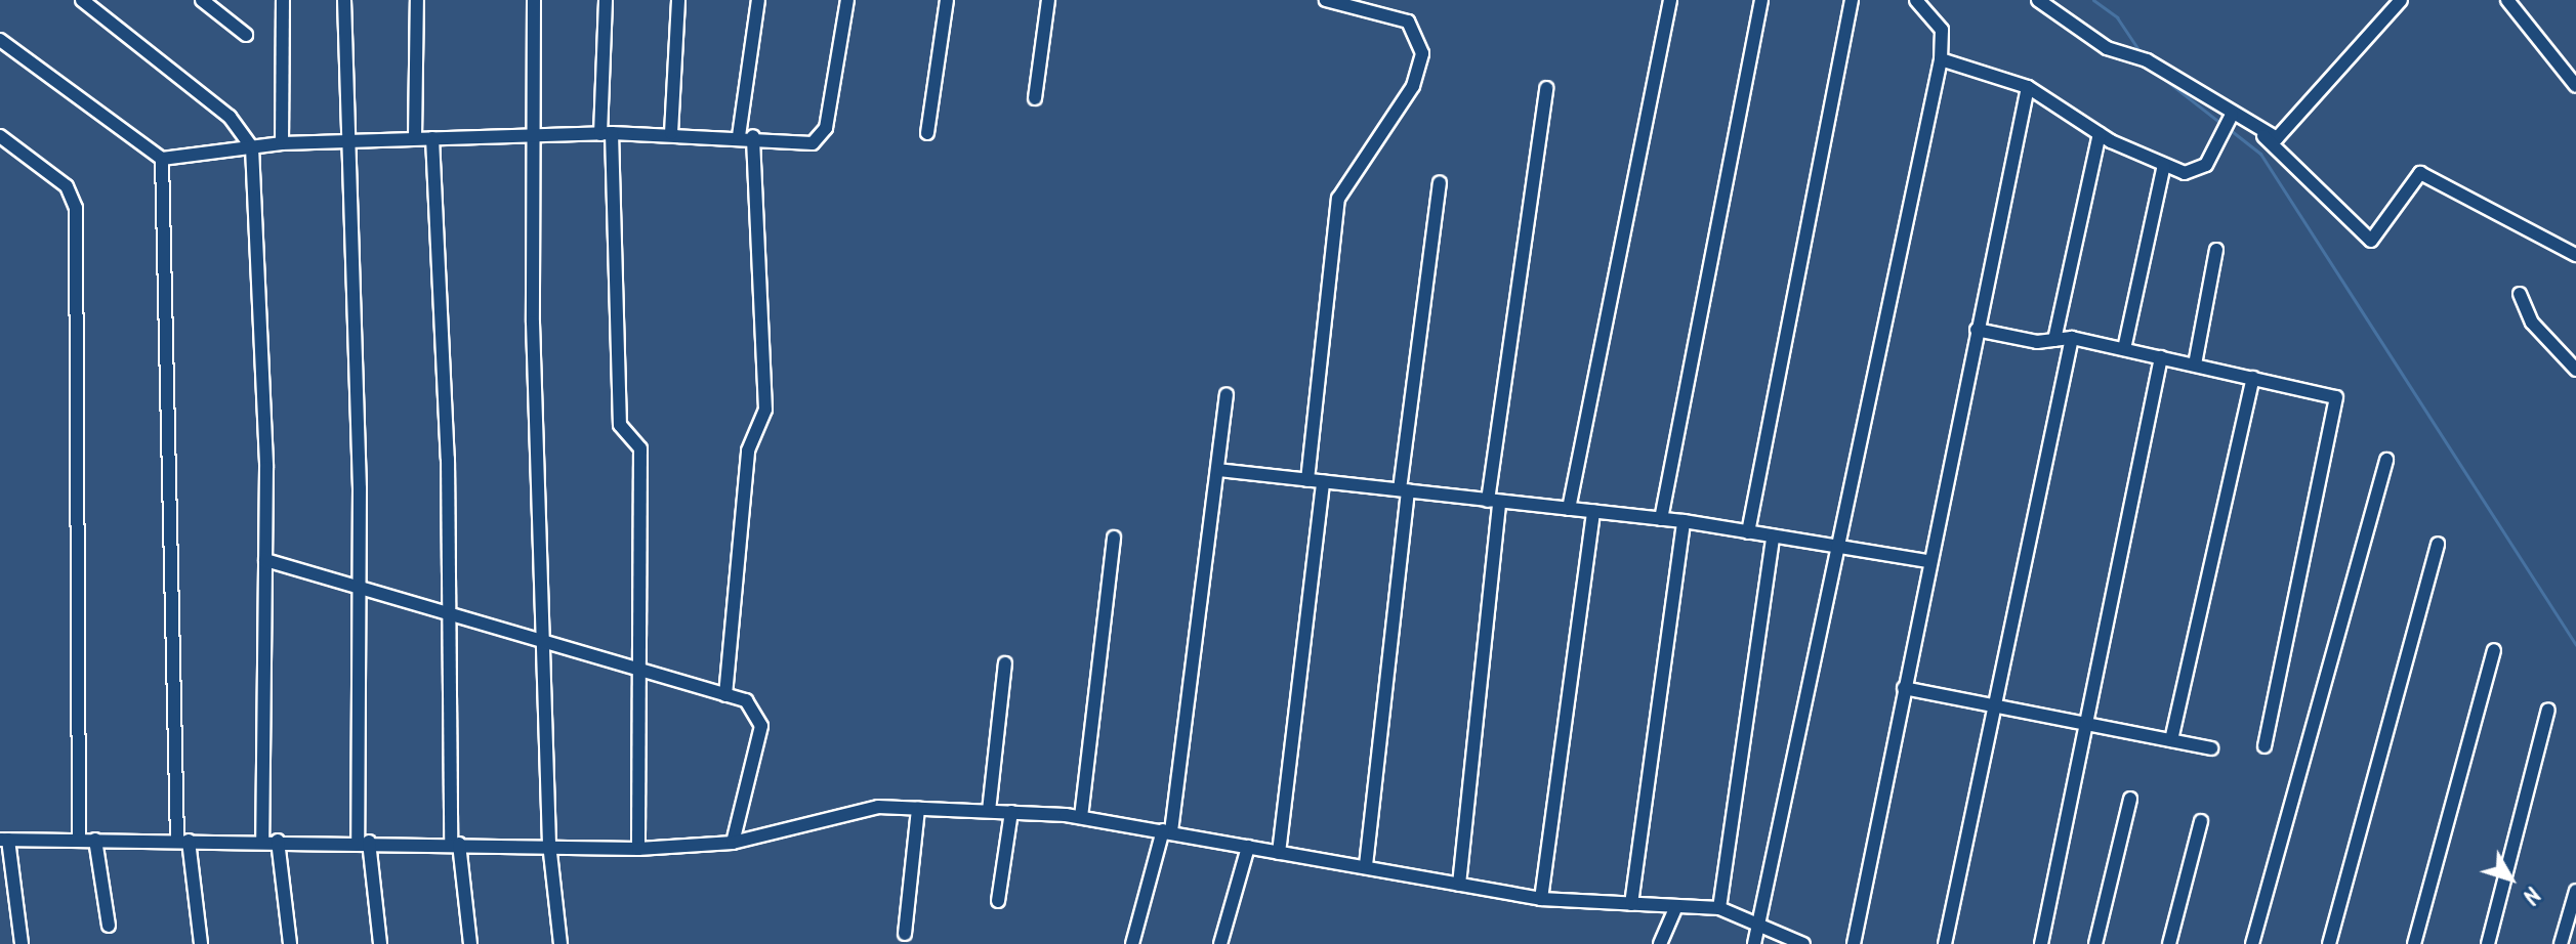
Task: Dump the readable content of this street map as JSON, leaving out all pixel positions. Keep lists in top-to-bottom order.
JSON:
{
  "north": "bottom right"
}
